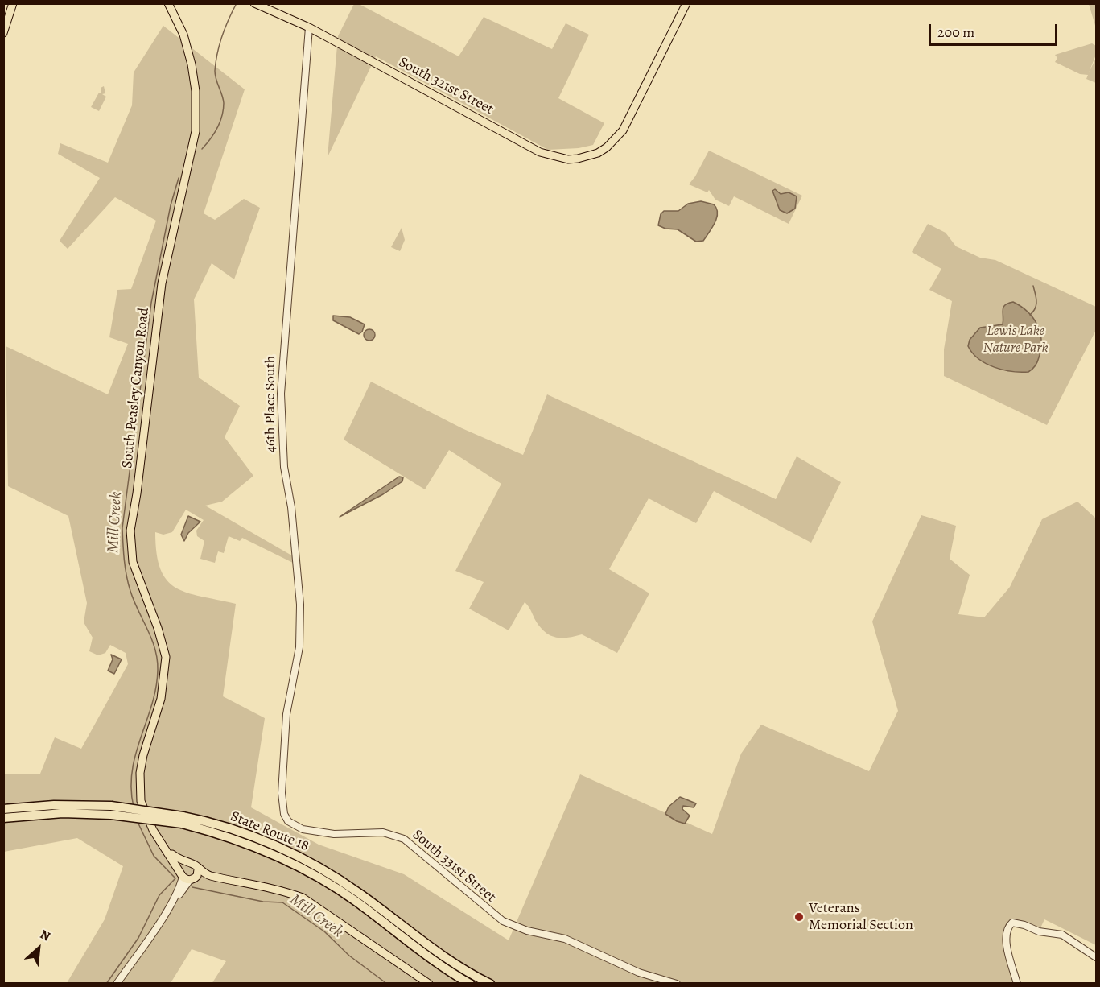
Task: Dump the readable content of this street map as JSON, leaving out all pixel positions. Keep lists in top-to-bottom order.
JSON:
{
  "streets": {
    "highway": ["State Route 18"],
    "main road": ["South 321st Street", "South Peasley Canyon Road"],
    "street": ["46th Place South", "South 331st Street"]
  },
  "crossings": [
    ["South 321st Street", "46th Place South"],
    ["46th Place South", "South 331st Street"]
  ],
  "water": ["Mill Creek"],
  "parks": ["Lewis Lake Nature Park"],
  "places": ["Veterans Memorial Section"],
  "scale_bar": "200 m",
  "north": "top right"
}
